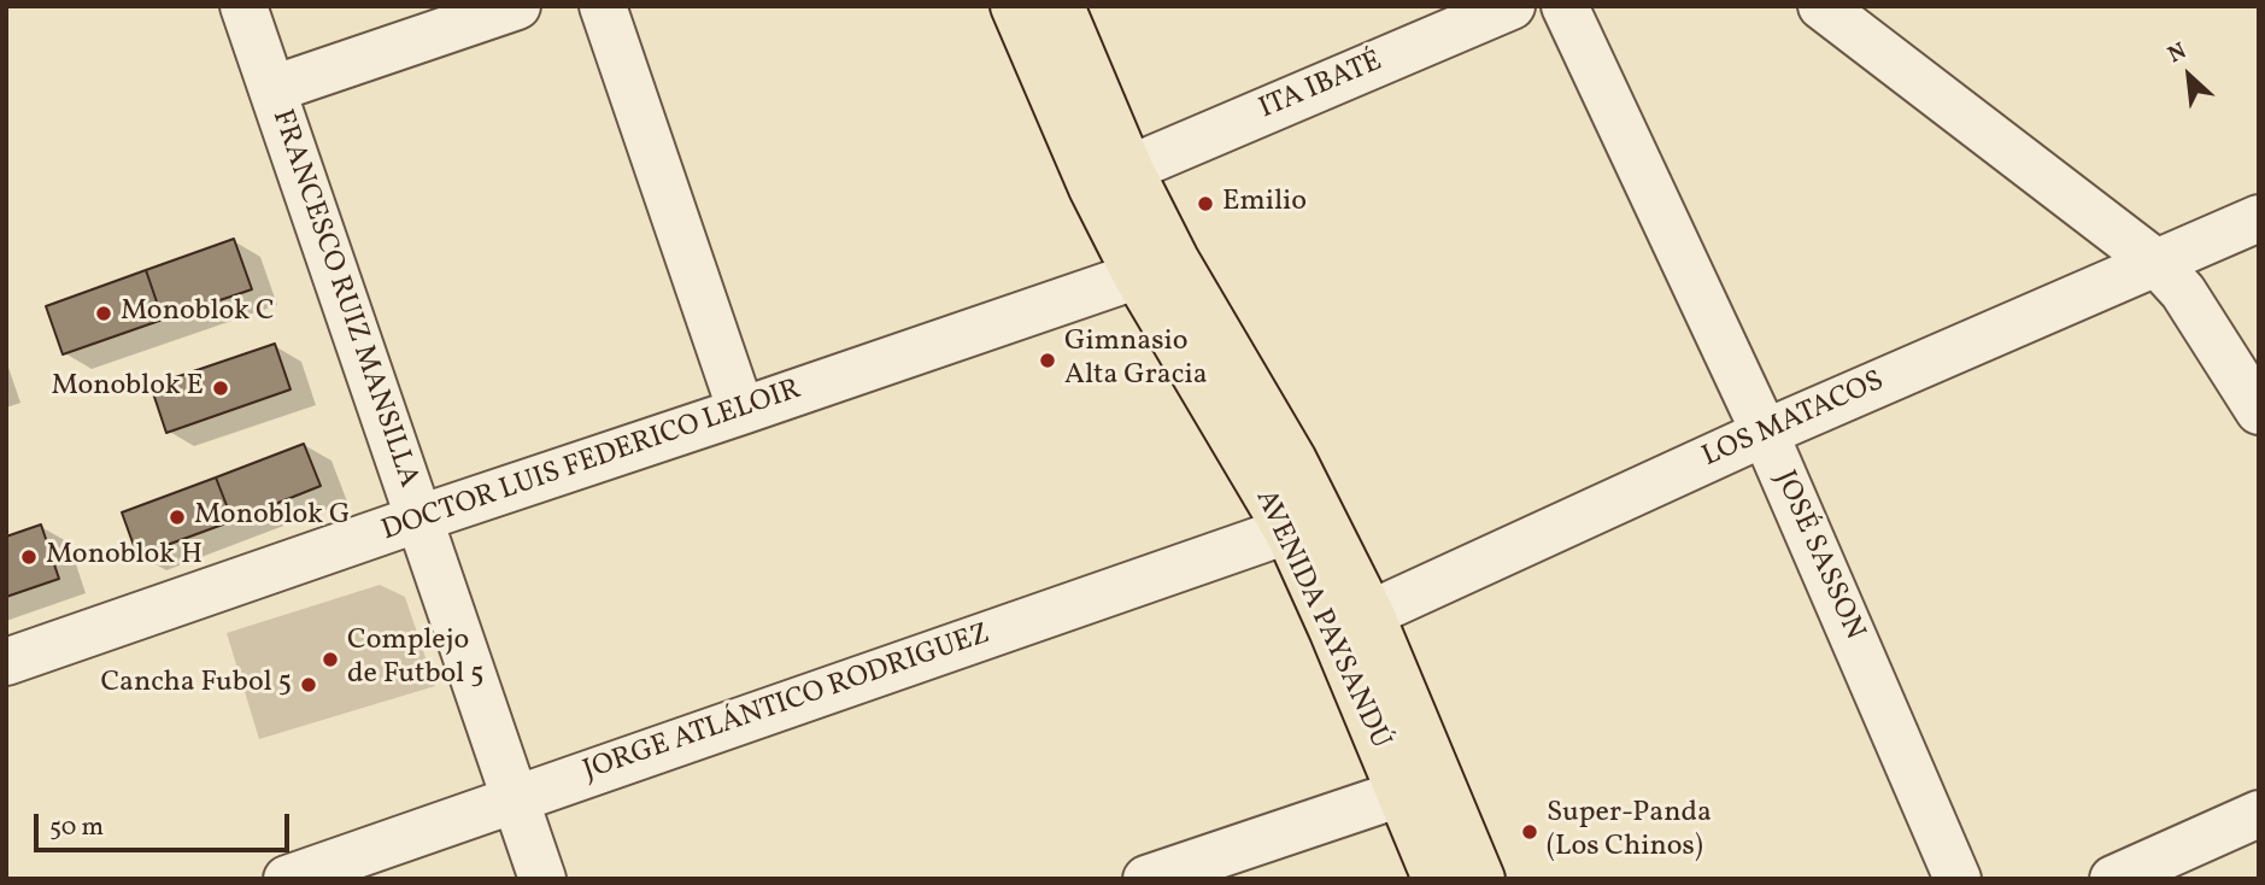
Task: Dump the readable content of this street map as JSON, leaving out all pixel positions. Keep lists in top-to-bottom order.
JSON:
{
  "streets": {
    "main road": ["AVENIDA PAYSANDÚ"],
    "street": [
      "ITA IBATÉ",
      "FRANCESCO RUIZ MANSILLA",
      "LOS MATACOS",
      "DOCTOR LUIS FEDERICO LELOIR",
      "JOSÉ SASSON",
      "JORGE ATLÁNTICO RODRIGUEZ"
    ]
  },
  "crossings": [
    ["ITA IBATÉ", "AVENIDA PAYSANDÚ"],
    ["FRANCESCO RUIZ MANSILLA", "DOCTOR LUIS FEDERICO LELOIR"],
    ["FRANCESCO RUIZ MANSILLA", "JORGE ATLÁNTICO RODRIGUEZ"],
    ["LOS MATACOS", "JOSÉ SASSON"],
    ["LOS MATACOS", "AVENIDA PAYSANDÚ"],
    ["DOCTOR LUIS FEDERICO LELOIR", "AVENIDA PAYSANDÚ"],
    ["AVENIDA PAYSANDÚ", "JORGE ATLÁNTICO RODRIGUEZ"]
  ],
  "places": [
    "Emilio",
    "Monoblok C",
    "Gimnasio Alta Gracia",
    "Monoblok E",
    "Monoblok G",
    "Monoblok H",
    "Complejo de Futbol 5",
    "Cancha Fubol 5",
    "Super-Panda (Los Chinos)"
  ],
  "scale_bar": "50 m",
  "north": "top left"
}
